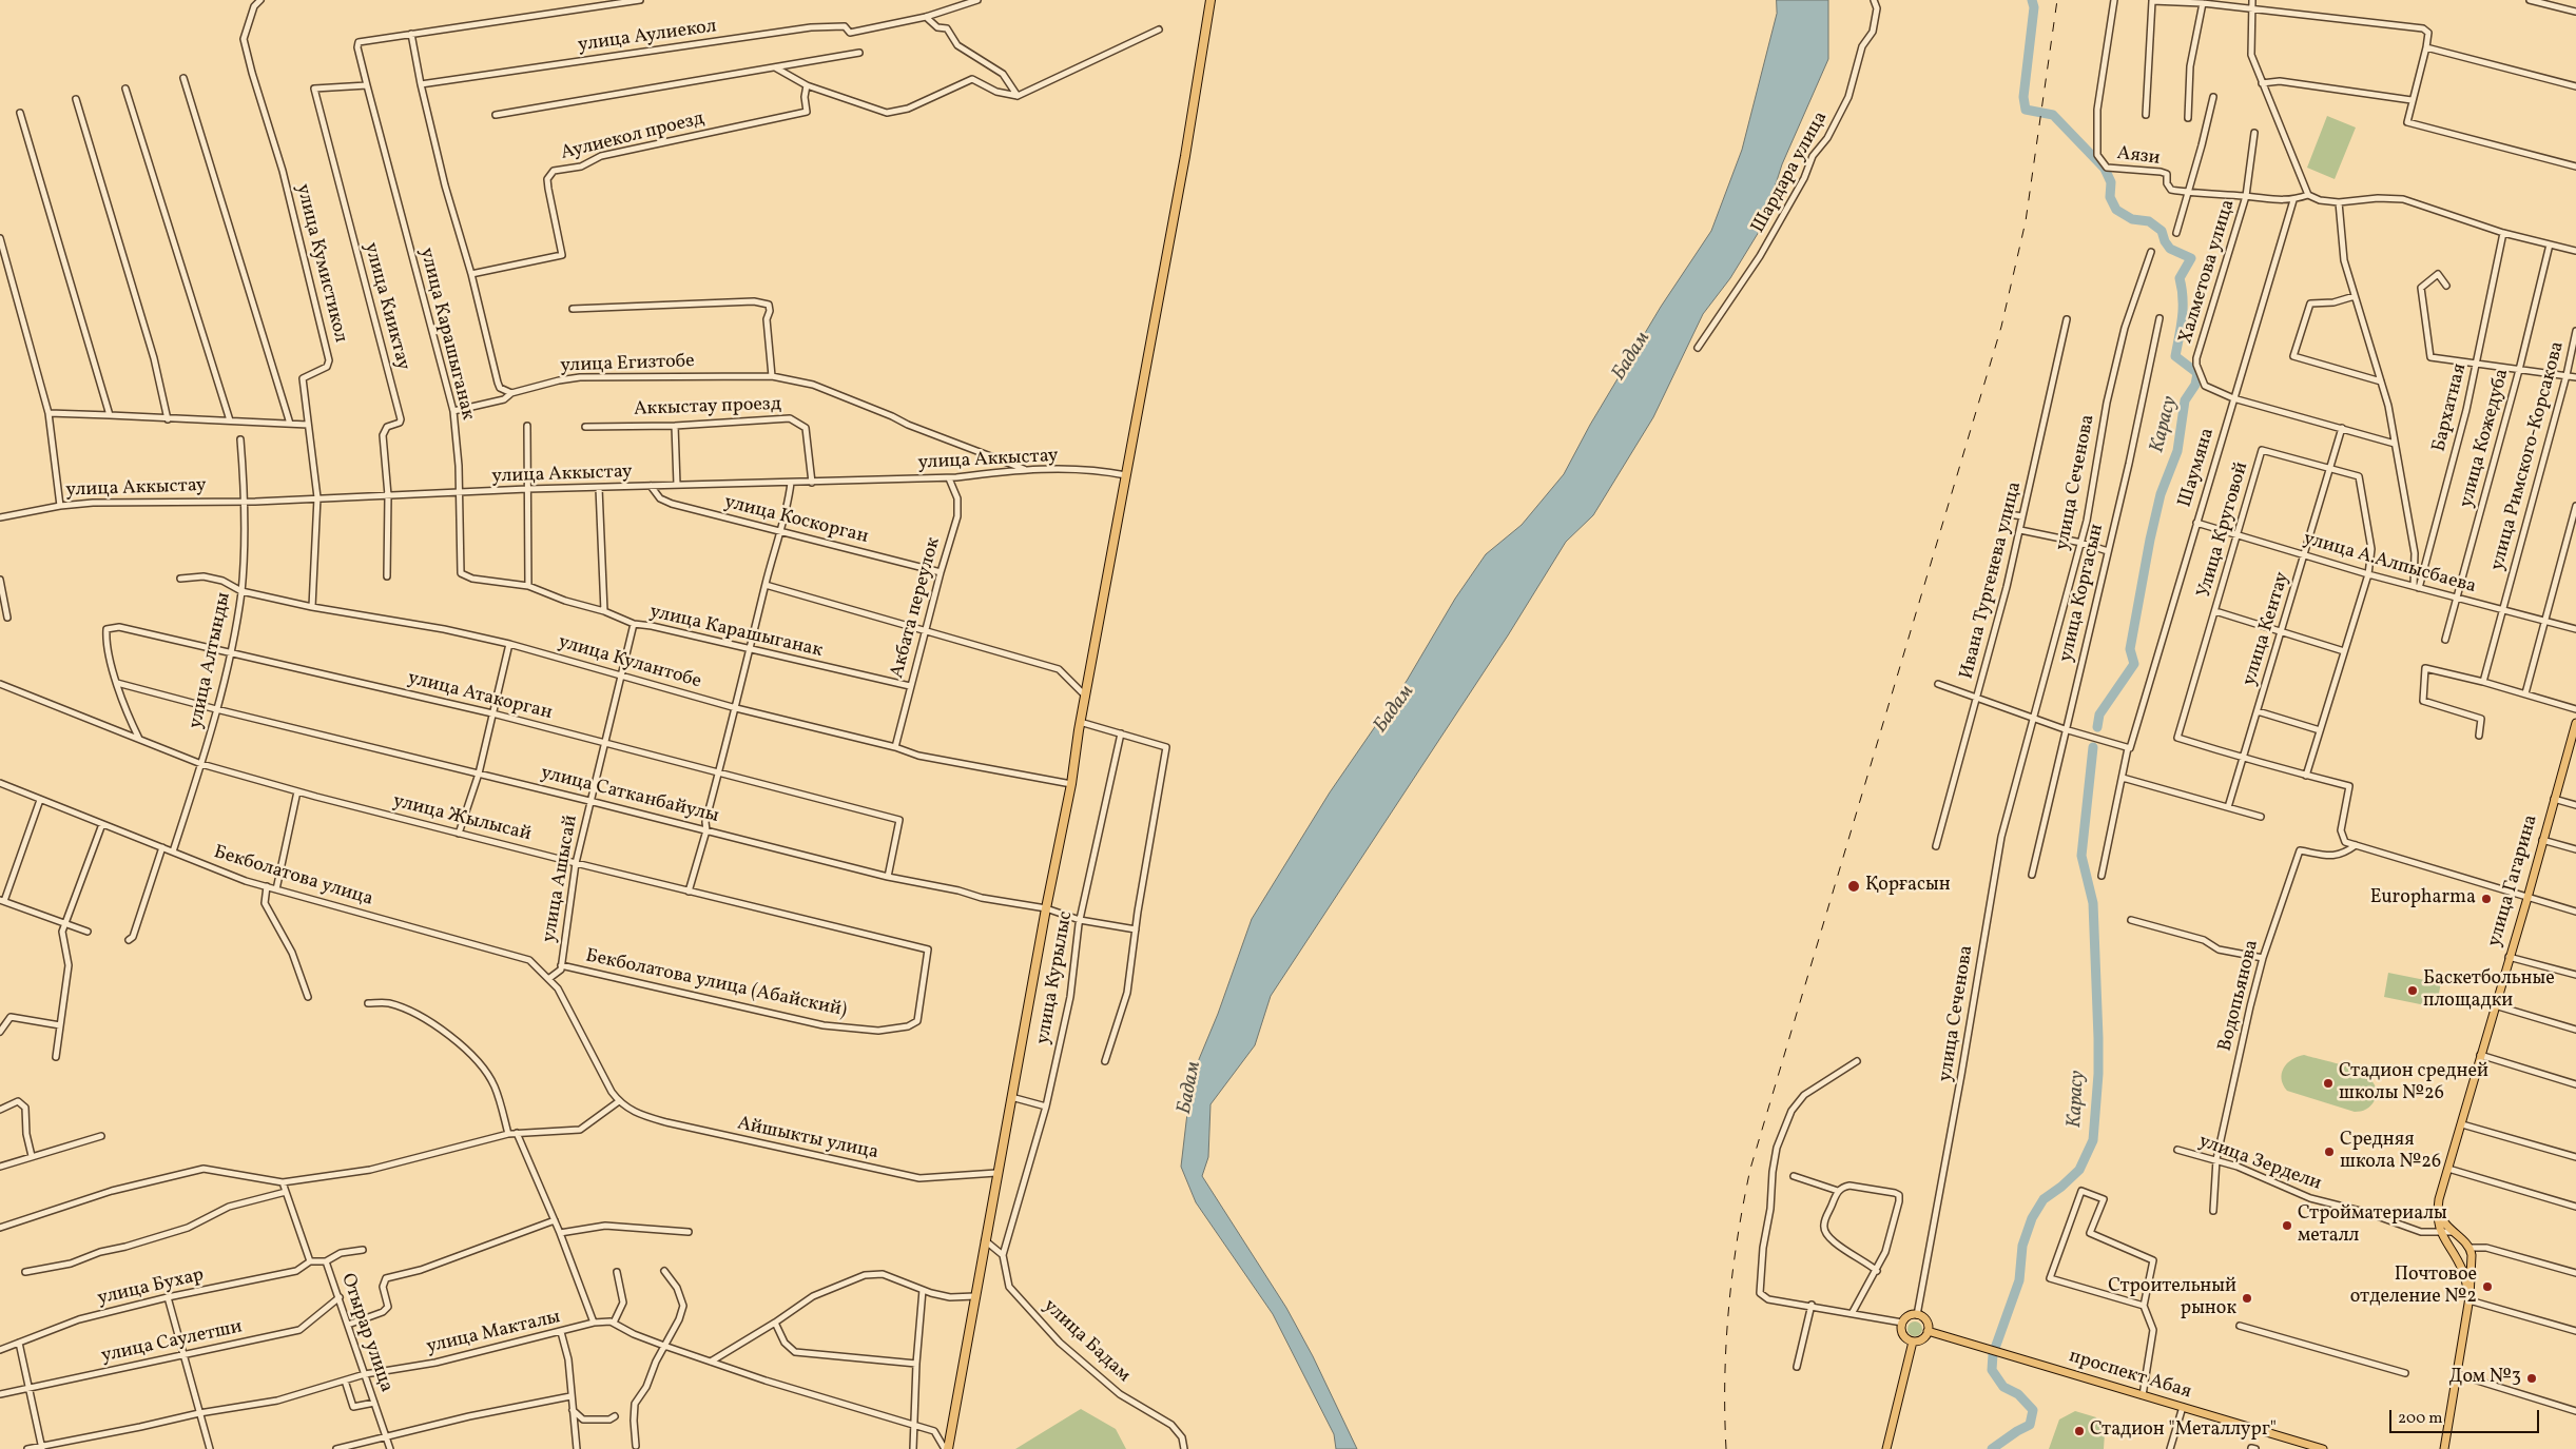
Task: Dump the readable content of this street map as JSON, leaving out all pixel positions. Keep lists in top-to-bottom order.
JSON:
{
  "streets": {
    "main road": ["улица Гагарина", "проспект Абая"],
    "street": [
      "улица Аулиекол",
      "Аулиекол проезд",
      "Аязи",
      "Шардара улица",
      "улица Кумистикол",
      "Халметова улица",
      "улица Кииктау",
      "улица Карашыганак",
      "улица Егизтобе",
      "Аккыстау проезд",
      "Бархатная",
      "улица Кожедуба",
      "улица Римского-Корсакова",
      "улица Аккыстау",
      "Шаумяна",
      "улица Сеченова",
      "улица Коскорган",
      "Улица Круговой",
      "улица А.Алпысбаева",
      "Ивана Тургенева улица",
      "улица Коргасын",
      "Акбата переулок",
      "улица Кентау",
      "улица Алтынды",
      "улица Кулантобе",
      "улица Атакорган",
      "улица Сатканбайулы",
      "улица Жылысай",
      "Бекболатова улица",
      "улица Ашысай",
      "улица Курылыс",
      "Бекболатова улица (Абайский)",
      "Водопьянова",
      "Айшыкты улица",
      "улица Зердели",
      "улица Бухар",
      "Отырар улица",
      "улица Макталы",
      "улица Бадам",
      "улица Саулетши"
    ]
  },
  "crossings": [
    ["Аязи", "Халметова улица"],
    ["Аязи", "Шаумяна"],
    ["улица Кумистикол", "улица Аккыстау"],
    ["улица Кумистикол", "улица Кулантобе"],
    ["Халметова улица", "Шаумяна"],
    ["Халметова улица", "улица Кентау"],
    ["улица Кииктау", "улица Карашыганак"],
    ["улица Кииктау", "улица Аккыстау"],
    ["улица Карашыганак", "улица Егизтобе"],
    ["улица Карашыганак", "улица Аккыстау"],
    ["улица Карашыганак", "Акбата переулок"],
    ["улица Карашыганак", "улица Ашысай"],
    ["улица Егизтобе", "улица Аккыстау"],
    ["Аккыстау проезд", "улица Аккыстау"],
    ["Бархатная", "улица А.Алпысбаева"],
    ["улица Кожедуба", "улица А.Алпысбаева"],
    ["улица Римского-Корсакова", "улица А.Алпысбаева"],
    ["улица Аккыстау", "улица Коскорган"],
    ["улица Аккыстау", "Акбата переулок"],
    ["улица Аккыстау", "улица Алтынды"],
    ["Шаумяна", "улица А.Алпысбаева"],
    ["улица Сеченова", "проспект Абая"],
    ["улица Коскорган", "Акбата переулок"],
    ["Улица Круговой", "улица А.Алпысбаева"],
    ["Улица Круговой", "улица Кентау"],
    ["улица А.Алпысбаева", "улица Кентау"],
    ["Акбата переулок", "улица Кулантобе"],
    ["улица Алтынды", "улица Кулантобе"],
    ["улица Алтынды", "улица Атакорган"],
    ["улица Алтынды", "улица Сатканбайулы"],
    ["улица Алтынды", "улица Жылысай"],
    ["улица Алтынды", "Бекболатова улица"],
    ["улица Кулантобе", "улица Ашысай"],
    ["улица Атакорган", "улица Сатканбайулы"],
    ["улица Атакорган", "улица Жылысай"],
    ["улица Атакорган", "улица Ашысай"],
    ["улица Сатканбайулы", "улица Ашысай"],
    ["улица Сатканбайулы", "улица Курылыс"],
    ["улица Жылысай", "улица Ашысай"],
    ["улица Жылысай", "Бекболатова улица (Абайский)"],
    ["Бекболатова улица", "улица Ашысай"],
    ["Бекболатова улица", "Айшыкты улица"],
    ["улица Ашысай", "Бекболатова улица (Абайский)"],
    ["улица Ашысай", "Айшыкты улица"],
    ["улица Гагарина", "улица Зердели"],
    ["улица Курылыс", "улица Бадам"],
    ["Водопьянова", "улица Зердели"],
    ["улица Бухар", "Отырар улица"],
    ["Отырар улица", "улица Макталы"],
    ["Отырар улица", "улица Саулетши"]
  ],
  "water": ["Бадам", "Карасу"],
  "places": [
    "Қорғасын",
    "Europharma",
    "Баскетбольные площадки",
    "Стадион средней школы №26",
    "Средняя школа №26",
    "Стройматериалы металл",
    "Почтовое отделение №2",
    "Строительный рынок",
    "Дом №3",
    "Стадион \"Металлург\""
  ],
  "scale_bar": "200 m"
}
